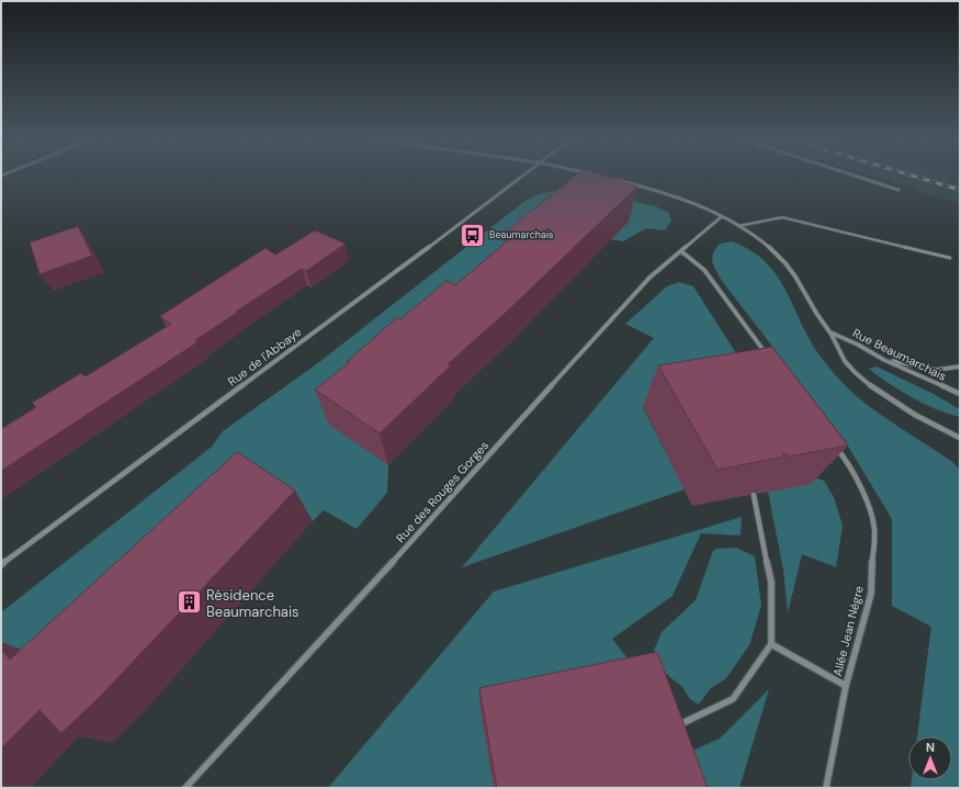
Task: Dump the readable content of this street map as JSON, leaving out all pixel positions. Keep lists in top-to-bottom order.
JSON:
{
  "streets": {
    "street": [
      "Rue Beaumarchais",
      "Rue de l'Abbaye",
      "Rue des Rouges Gorges",
      "Allée Jean Nègre"
    ]
  },
  "crossings": [
    ["Rue Beaumarchais", "Rue des Rouges Gorges"]
  ],
  "places": {
    "bus stop": ["Beaumarchais"],
    "building": ["Résidence Beaumarchais"]
  },
  "north": "top"
}
